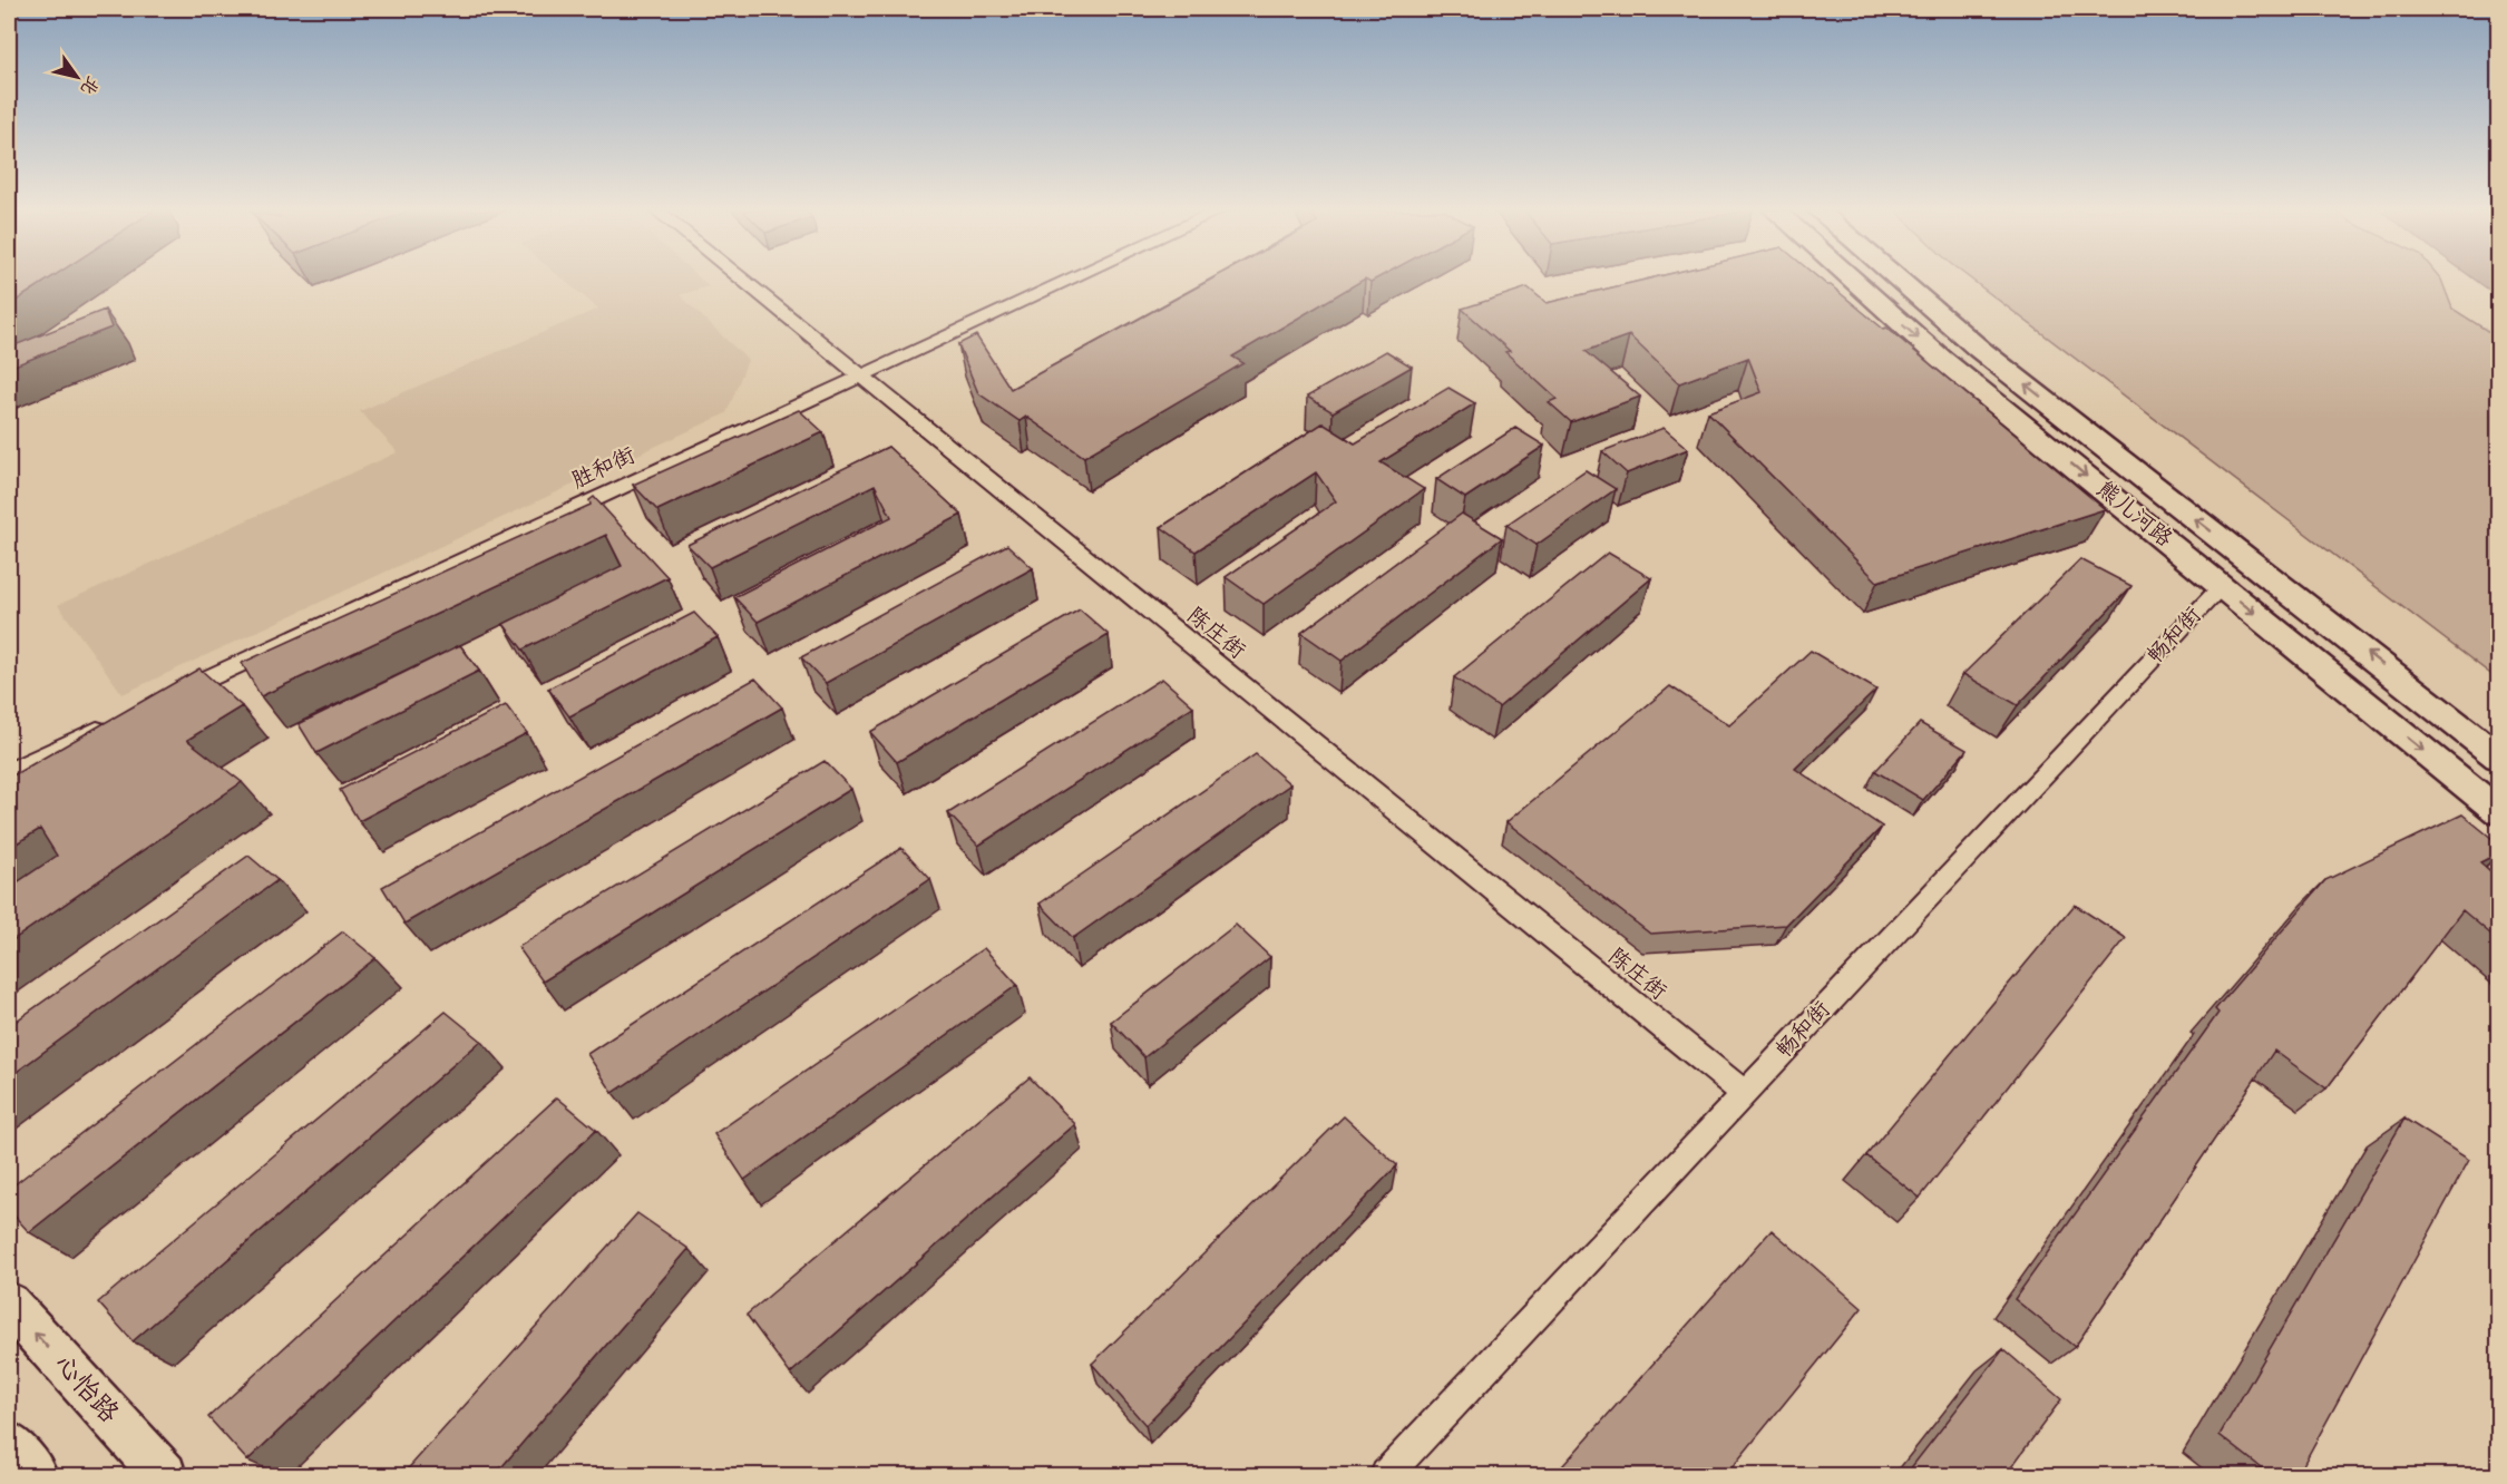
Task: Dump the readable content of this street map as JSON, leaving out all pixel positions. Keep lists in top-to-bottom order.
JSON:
{
  "streets": {
    "street": [
      "胜和街",
      "熊儿河路",
      "陈庄街",
      "畅和街",
      "心怡路"
    ]
  },
  "crossings": [
    ["胜和街", "陈庄街"],
    ["熊儿河路", "畅和街"],
    ["陈庄街", "畅和街"]
  ],
  "one_way": ["心怡路"],
  "north": "bottom right"
}
